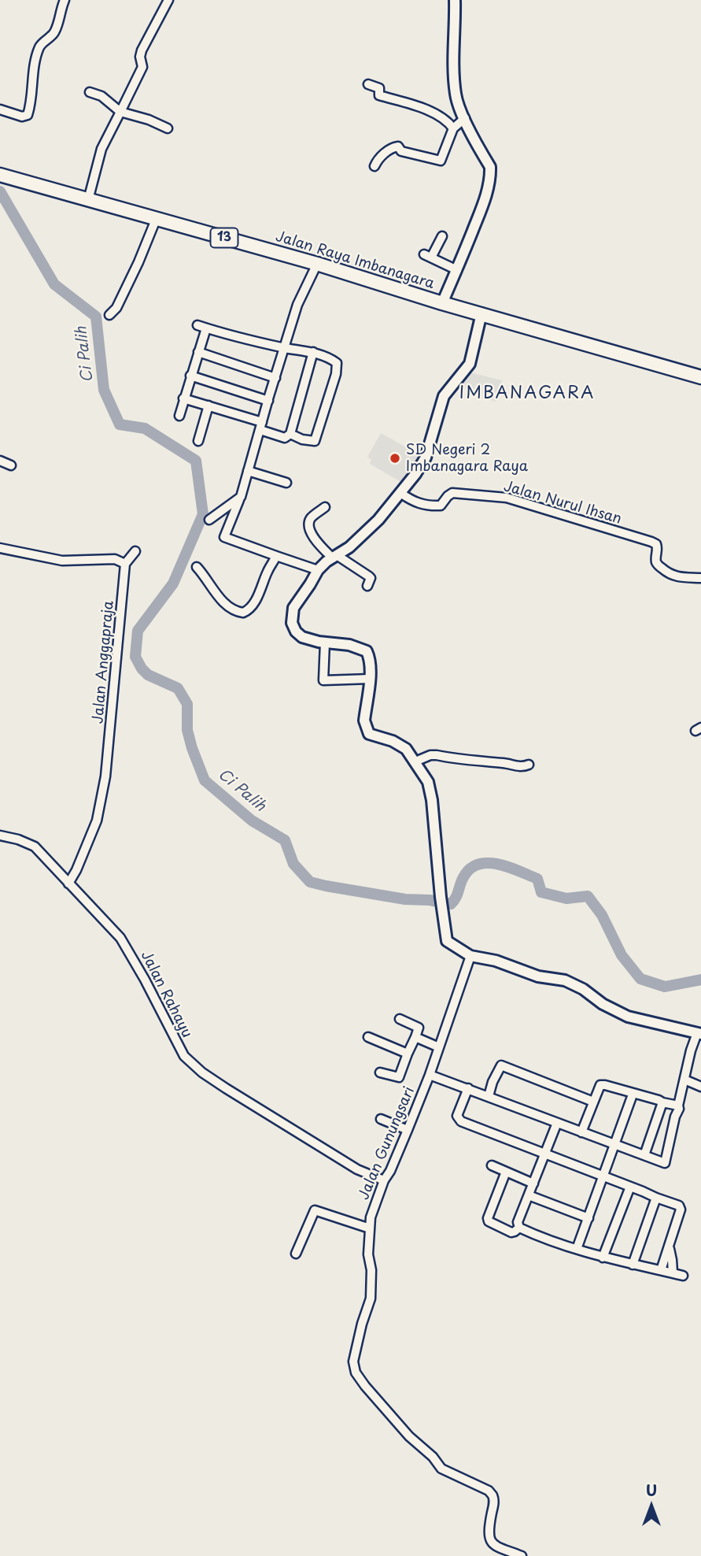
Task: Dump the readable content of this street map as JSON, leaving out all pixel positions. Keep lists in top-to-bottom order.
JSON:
{
  "streets": {
    "highway": ["13", "Jalan Raya Imbanagara"],
    "street": [
      "Jalan Nurul Ihsan",
      "Jalan Anggapraja",
      "Jalan Rahayu",
      "Jalan Gunungsari"
    ]
  },
  "crossings": [
    ["Jalan Anggapraja", "Jalan Rahayu"],
    ["Jalan Rahayu", "Jalan Gunungsari"]
  ],
  "districts": ["IMBANAGARA"],
  "water": ["Ci Palih"],
  "places": ["SD Negeri 2 Imbanagara Raya"],
  "north": "top"
}
